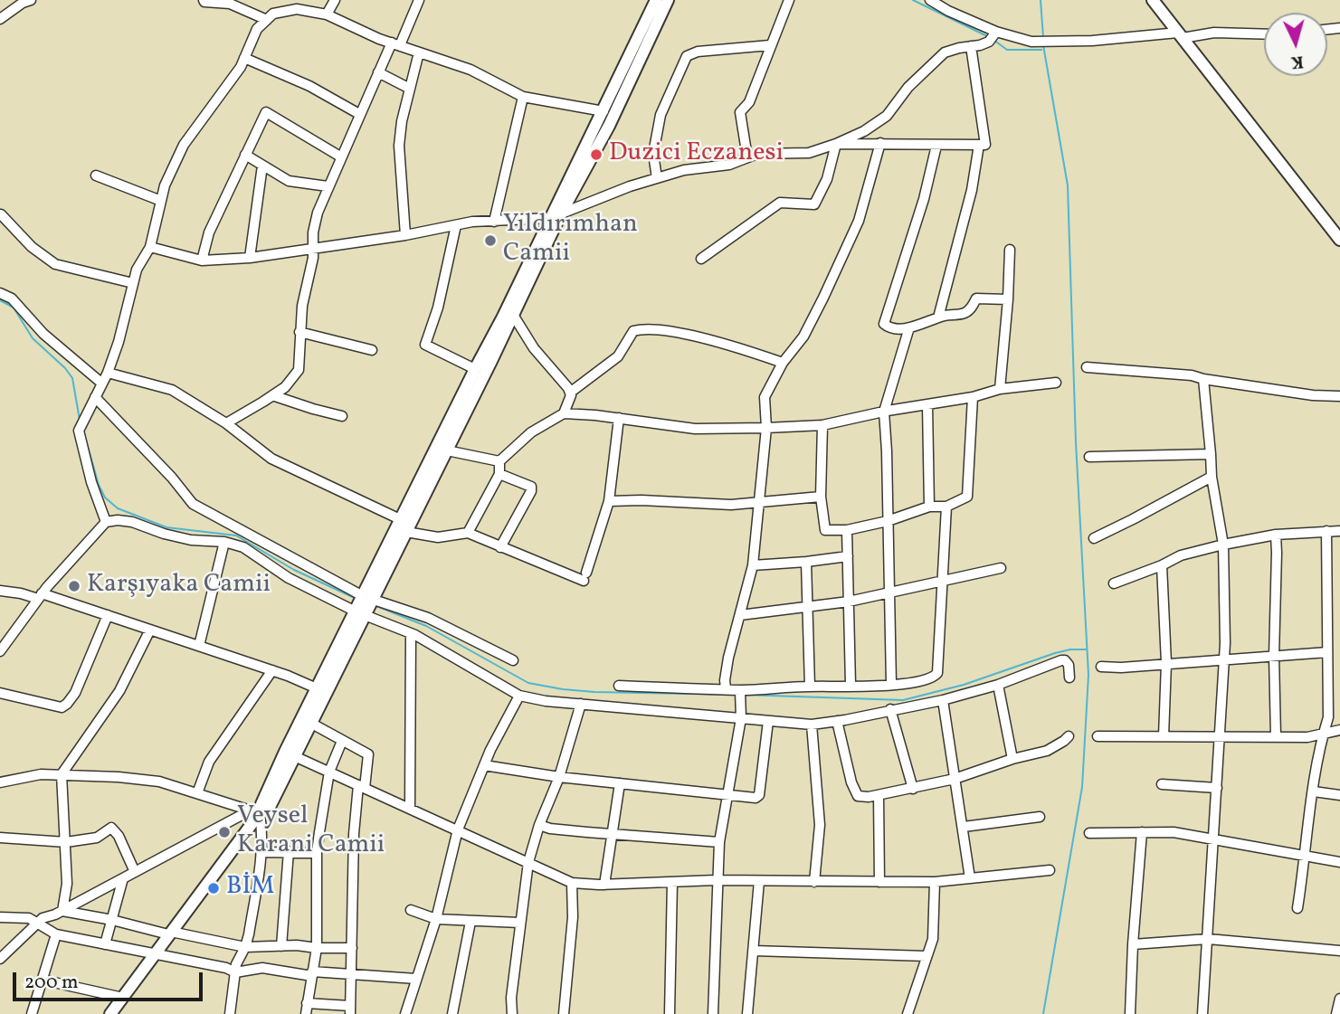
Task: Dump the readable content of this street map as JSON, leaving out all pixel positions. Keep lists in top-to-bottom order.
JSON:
{
  "places": [
    "Duzici Eczanesi",
    "Yıldırımhan Camii",
    "Karşıyaka Camii",
    "Veysel Karani Camii",
    "BİM"
  ],
  "scale_bar": "200 m",
  "north": "bottom"
}
